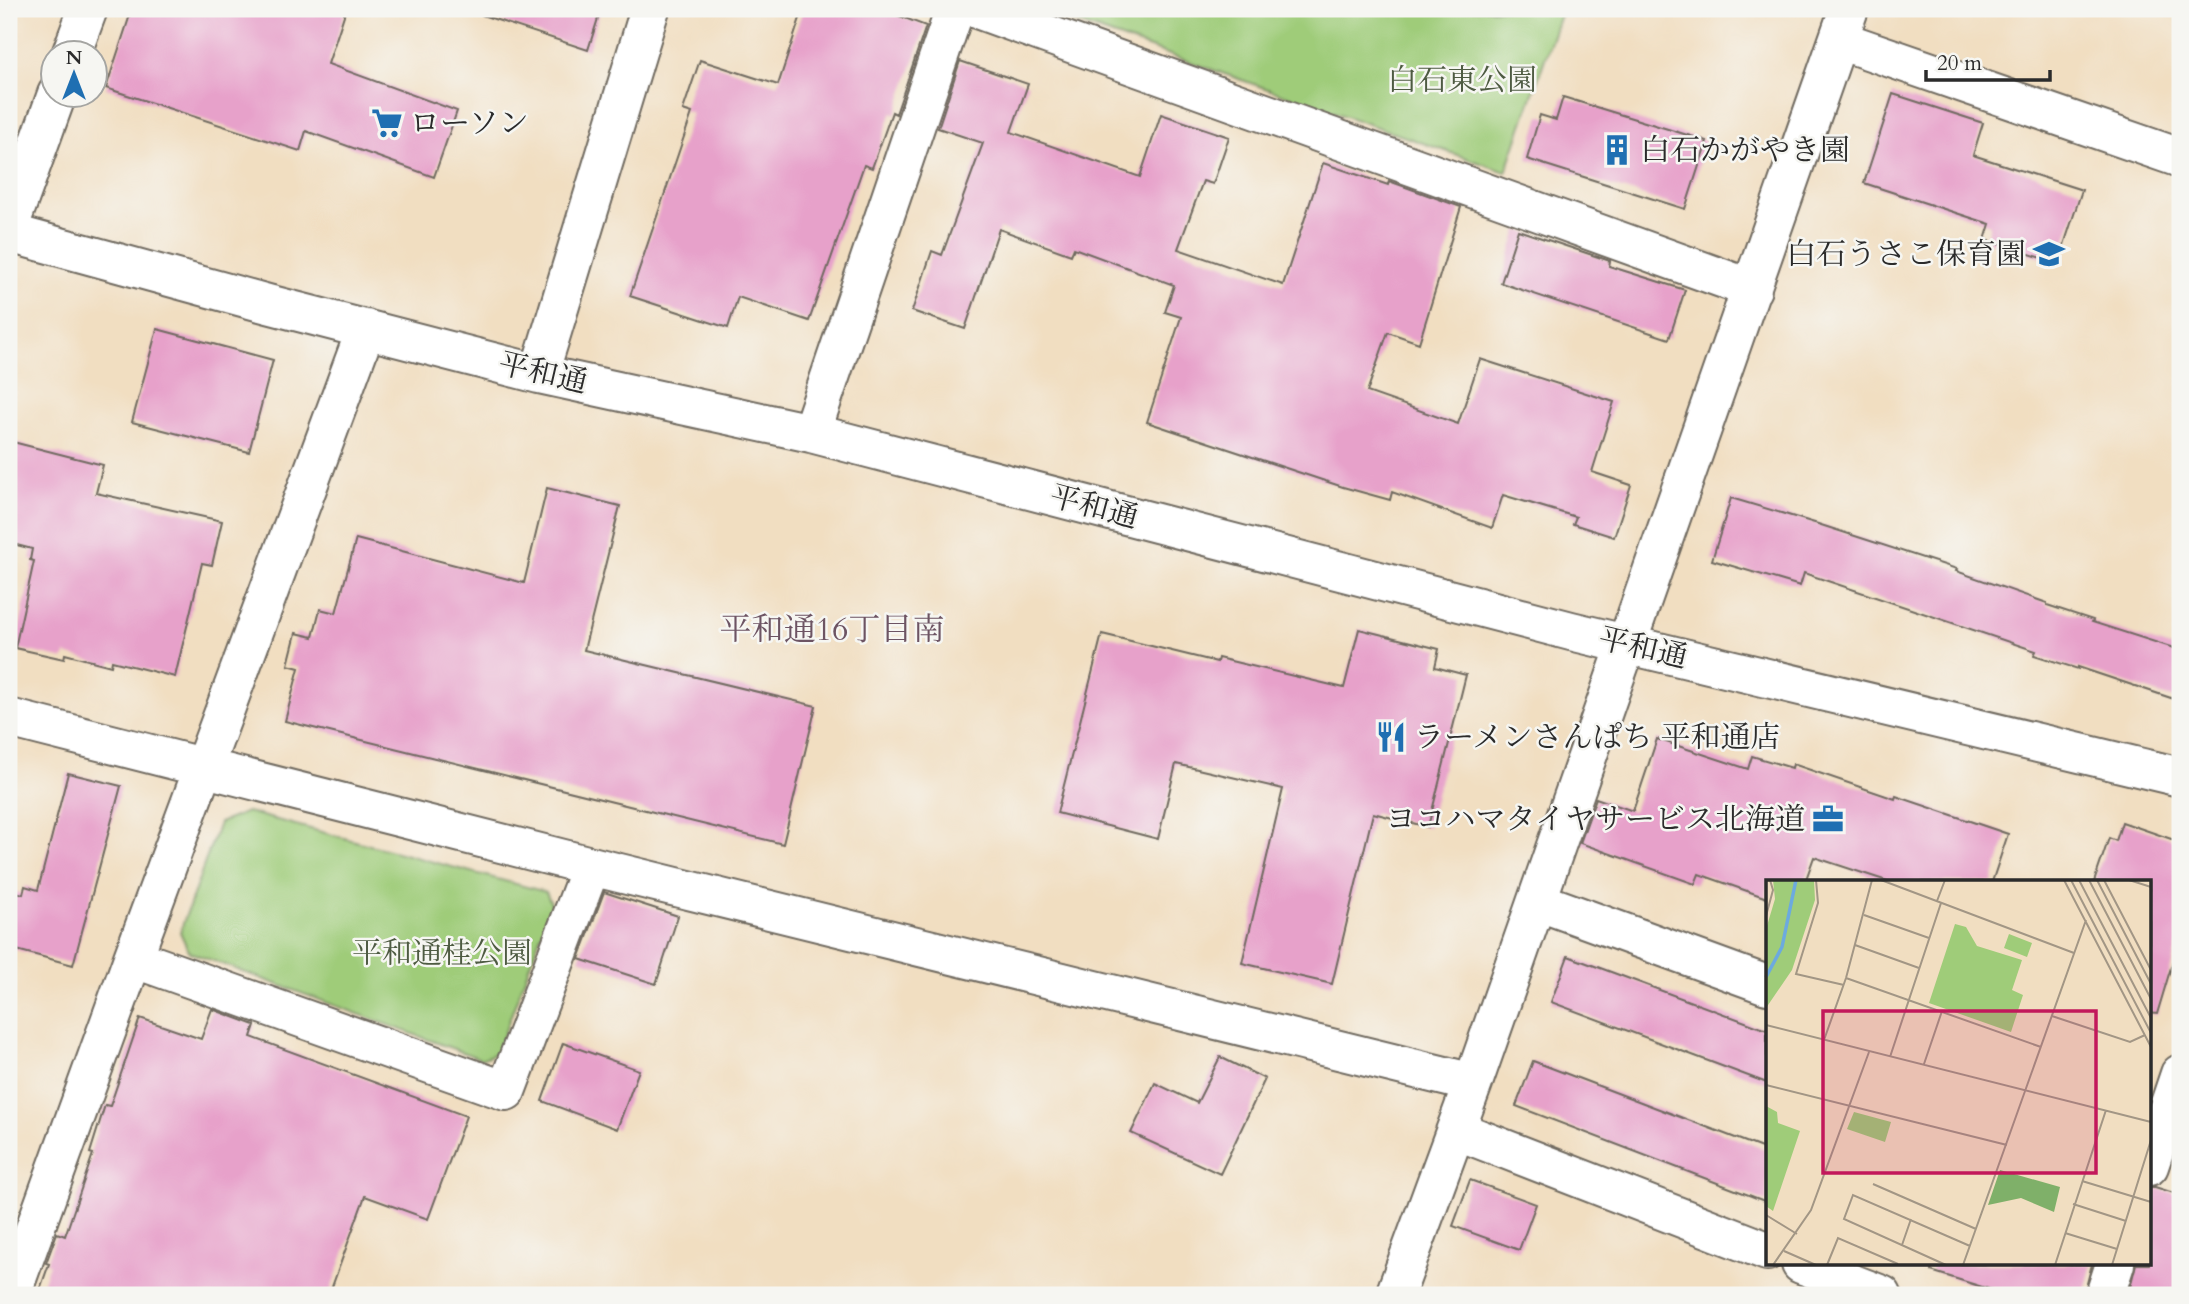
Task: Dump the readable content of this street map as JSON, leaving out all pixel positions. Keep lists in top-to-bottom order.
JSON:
{
  "streets": {
    "street": ["平和通"]
  },
  "districts": ["平和通16丁目南"],
  "parks": ["白石東公園", "平和通桂公園"],
  "places": {
    "supermarket": ["ローソン"],
    "building": ["白石かがやき園"],
    "school or university": ["白石うさこ保育園"],
    "restaurant": ["ラーメンさんぱち 平和通店"],
    "office": ["ヨコハマタイヤサービス北海道"]
  },
  "scale_bar": "20 m",
  "north": "top"
}
